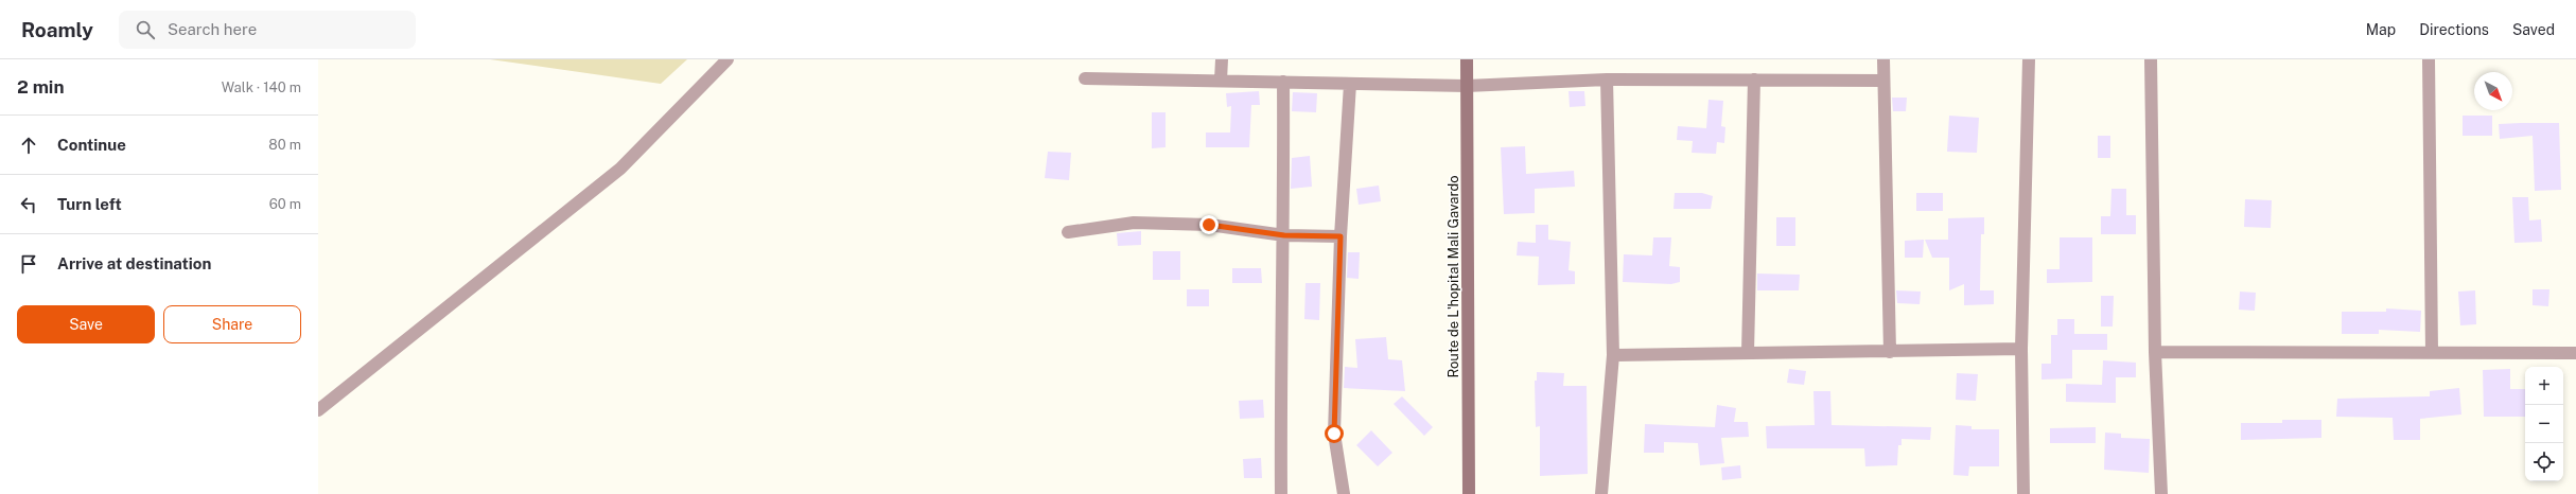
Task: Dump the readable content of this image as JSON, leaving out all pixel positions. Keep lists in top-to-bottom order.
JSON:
{
  "streets": {
    "main road": ["Route de L'hopital Mali Gavardo"]
  },
  "north": "bottom right",
  "page": {
    "header": "Roamly",
    "search": "Search here",
    "nav": ["Map", "Directions", "Saved"],
    "heading": ["2 min", "Walk · 140 m"],
    "list": [
      ["Continue", "80 m"],
      ["Turn left", "60 m"],
      "Arrive at destination"
    ],
    "buttons": ["Save", "Share"],
    "map_buttons": ["+", "−"]
  }
}
